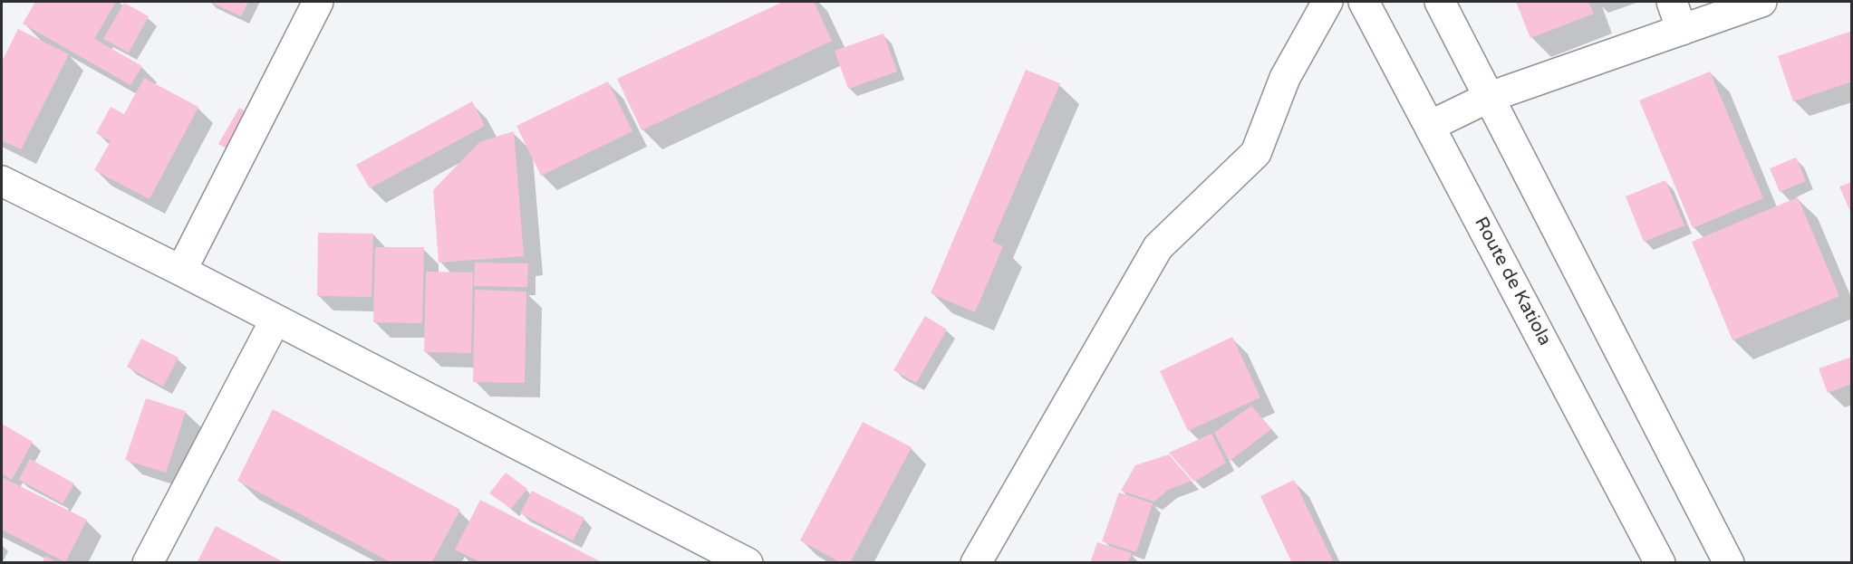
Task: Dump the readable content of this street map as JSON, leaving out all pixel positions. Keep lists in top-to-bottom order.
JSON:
{
  "streets": {
    "main road": ["Route de Katiola"]
  }
}
